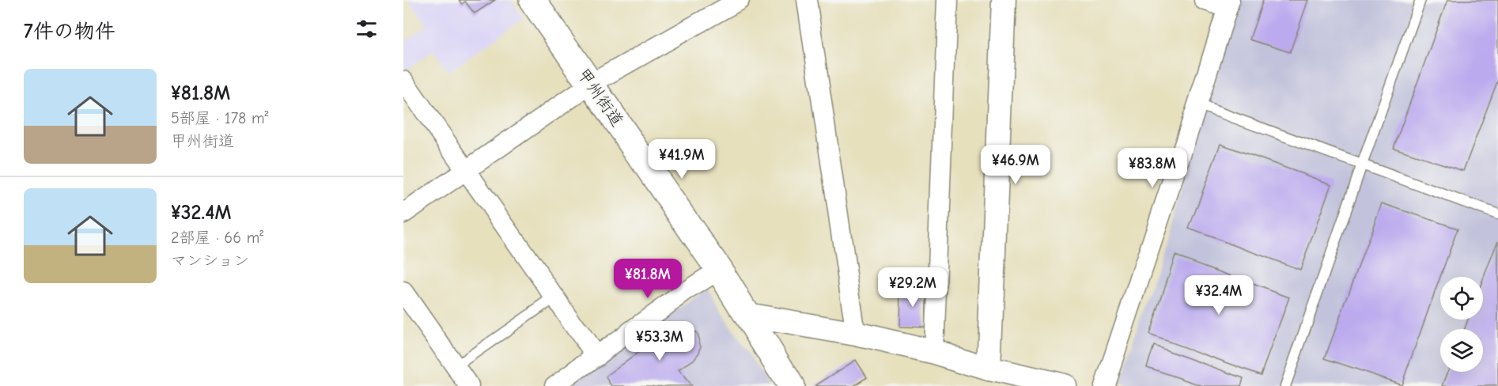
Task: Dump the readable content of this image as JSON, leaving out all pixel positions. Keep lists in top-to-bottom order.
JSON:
{
  "streets": {
    "main road": ["甲州街道"]
  },
  "page": {
    "heading": "7件の物件",
    "list": [
      {
        "name": "¥81.8M",
        "note": "5部屋 · 178 m² · 甲州街道"
      },
      {
        "name": "¥32.4M",
        "note": "2部屋 · 66 m² · マンション"
      }
    ],
    "price": [
      "¥41.9M",
      "¥46.9M",
      "¥83.8M",
      "¥81.8M",
      "¥29.2M",
      "¥32.4M",
      "¥53.3M"
    ]
  }
}
